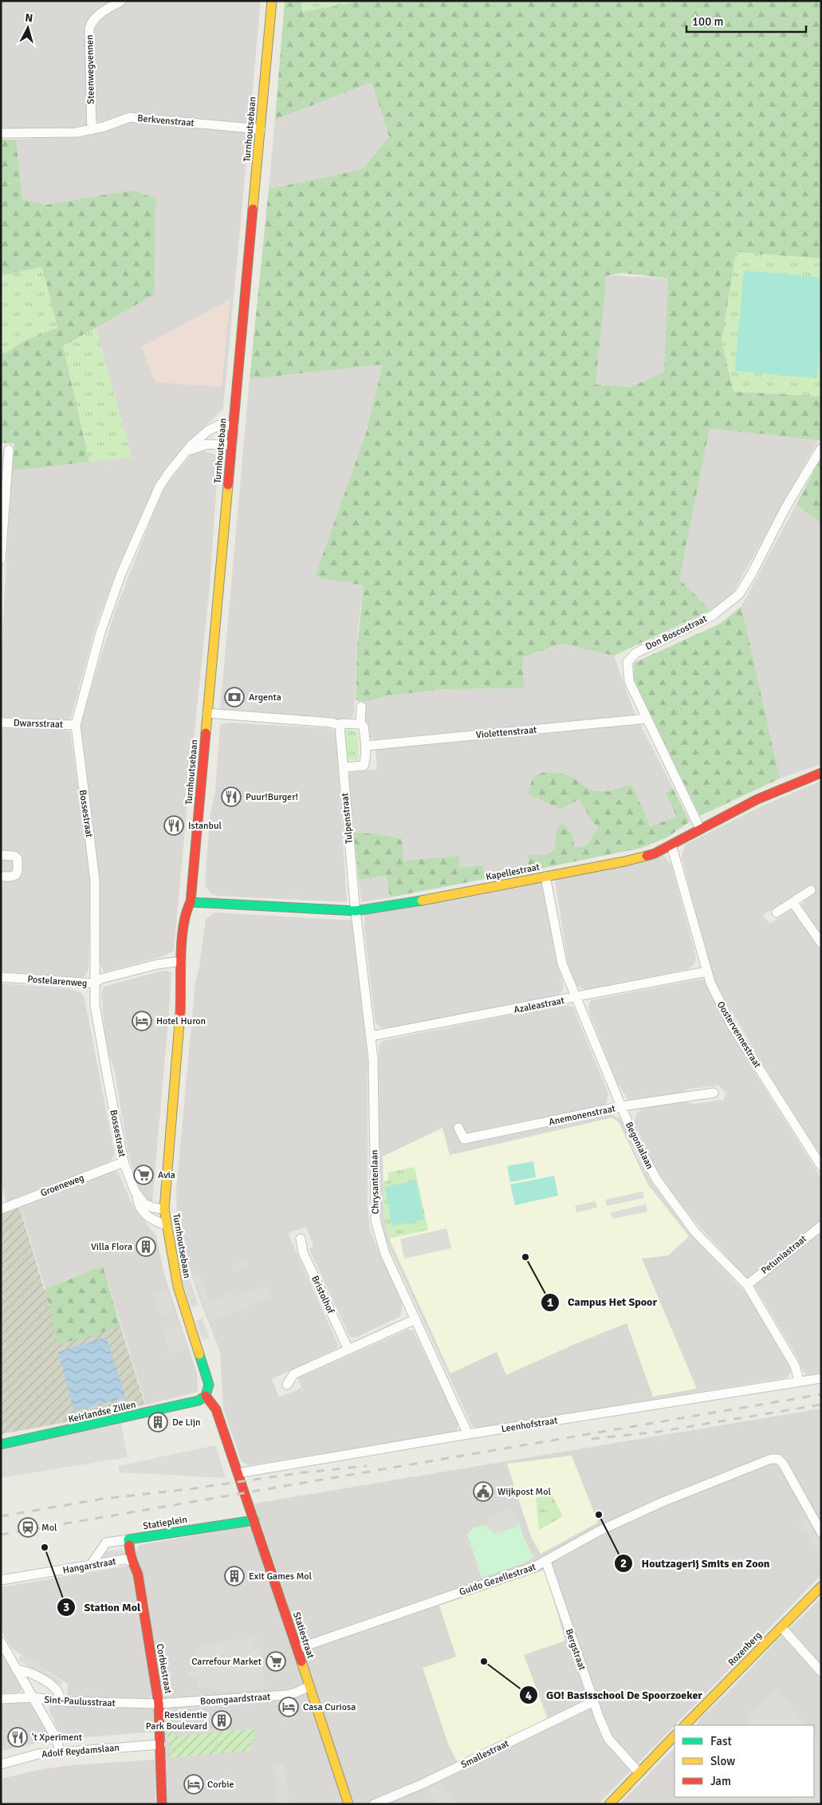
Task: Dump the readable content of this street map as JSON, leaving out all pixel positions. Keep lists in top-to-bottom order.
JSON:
{
  "streets": {
    "main road": [
      "Turnhoutsebaan",
      "Kapellestraat",
      "Keirlandse Zillen",
      "Statieplein",
      "Statiestraat",
      "Rozenberg",
      "Corbiestraat"
    ],
    "street": [
      "Steenwegvennen",
      "Berkvenstraat",
      "Don Boscostraat",
      "Dwarsstraat",
      "Violettenstraat",
      "Bossestraat",
      "Tulpenstraat",
      "Postelarenweg",
      "Azaleastraat",
      "Oostervennestraat",
      "Anemonenstraat",
      "Begonialaan",
      "Chrysantenlaan",
      "Groeneweg",
      "Petuniastraat",
      "Bristolhof",
      "Leenhofstraat",
      "Hangarstraat",
      "Guido Gezellestraat",
      "Bergstraat",
      "Boomgaardstraat",
      "Sint-Paulusstraat",
      "Adolf Reydamslaan",
      "Smallestraat"
    ]
  },
  "crossings": [
    ["Steenwegvennen", "Berkvenstraat"],
    ["Berkvenstraat", "Turnhoutsebaan"],
    ["Turnhoutsebaan", "Bossestraat"],
    ["Turnhoutsebaan", "Kapellestraat"],
    ["Turnhoutsebaan", "Postelarenweg"],
    ["Turnhoutsebaan", "Keirlandse Zillen"],
    ["Don Boscostraat", "Violettenstraat"],
    ["Don Boscostraat", "Kapellestraat"],
    ["Dwarsstraat", "Bossestraat"],
    ["Bossestraat", "Postelarenweg"],
    ["Bossestraat", "Groeneweg"],
    ["Tulpenstraat", "Kapellestraat"],
    ["Tulpenstraat", "Chrysantenlaan"],
    ["Kapellestraat", "Oostervennestraat"],
    ["Kapellestraat", "Begonialaan"],
    ["Kapellestraat", "Chrysantenlaan"],
    ["Azaleastraat", "Oostervennestraat"],
    ["Azaleastraat", "Begonialaan"],
    ["Azaleastraat", "Chrysantenlaan"],
    ["Anemonenstraat", "Begonialaan"],
    ["Begonialaan", "Petuniastraat"],
    ["Begonialaan", "Leenhofstraat"],
    ["Chrysantenlaan", "Leenhofstraat"],
    ["Leenhofstraat", "Statiestraat"],
    ["Statieplein", "Hangarstraat"],
    ["Statieplein", "Statiestraat"],
    ["Statieplein", "Corbiestraat"],
    ["Hangarstraat", "Corbiestraat"],
    ["Guido Gezellestraat", "Statiestraat"],
    ["Guido Gezellestraat", "Bergstraat"],
    ["Statiestraat", "Boomgaardstraat"],
    ["Bergstraat", "Smallestraat"],
    ["Corbiestraat", "Boomgaardstraat"],
    ["Corbiestraat", "Sint-Paulusstraat"],
    ["Corbiestraat", "Adolf Reydamslaan"],
    ["Boomgaardstraat", "Sint-Paulusstraat"]
  ],
  "places": {
    "bank": ["Argenta"],
    "restaurant": ["Puur!Burger!", "Istanbul", "'t Xperiment"],
    "hotel": ["Hotel Huron", "Casa Curiosa", "Corbie"],
    "supermarket": ["Avia", "Carrefour Market"],
    "building": [
      "Villa Flora",
      "De Lijn",
      "Exit Games Mol",
      "Residentie Park Boulevard"
    ],
    "other": [
      "Campus Het Spoor",
      "Houtzagerij Smits en Zoon",
      "Station Mol",
      "GO! Basisschool De Spoorzoeker"
    ],
    "public building": ["Wijkpost Mol"],
    "station": ["Mol"]
  },
  "legend": ["Fast", "Slow", "Jam"],
  "scale_bar": "100 m",
  "north": "top"
}
